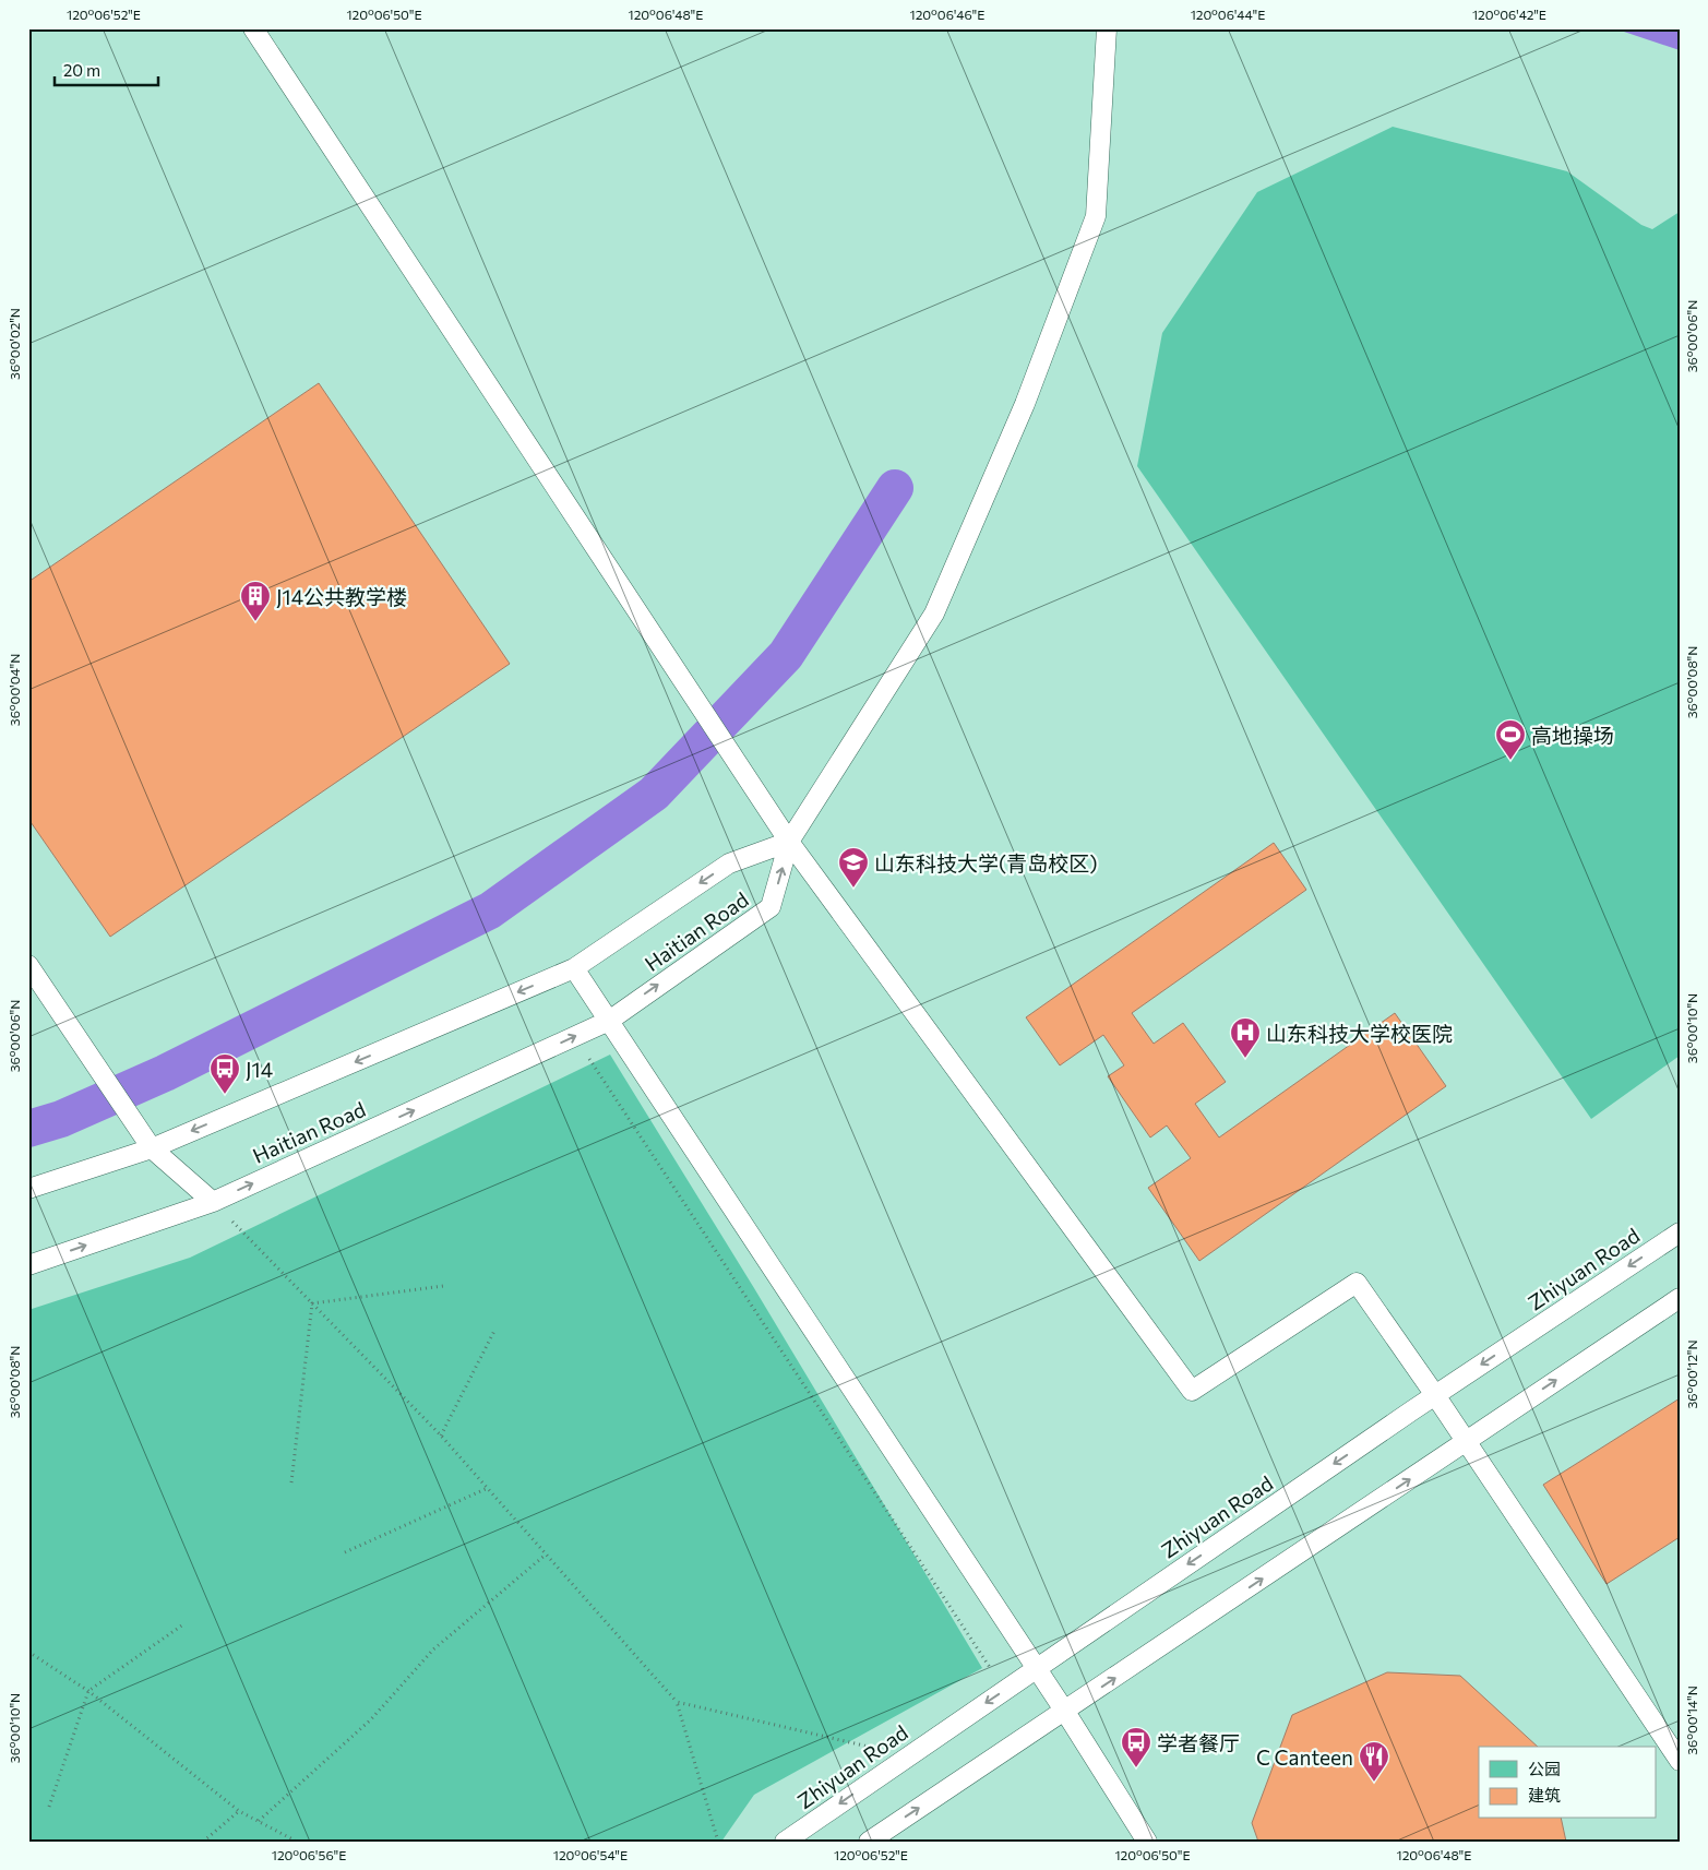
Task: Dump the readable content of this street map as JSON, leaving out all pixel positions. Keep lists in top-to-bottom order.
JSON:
{
  "streets": {
    "lane": ["Haitian Road", "Zhiyuan Road"]
  },
  "places": {
    "building": ["J14公共教学楼"],
    "sports": ["高地操场"],
    "school or university": ["山东科技大学(青岛校区)"],
    "hospital": ["山东科技大学校医院"],
    "bus stop": ["J14", "学者餐厅"],
    "restaurant": ["C Canteen"]
  },
  "legend": ["公园", "建筑"],
  "scale_bar": "20 m",
  "coordinates": [
    "120°06'52\"E",
    "120°06'50\"E",
    "120°06'48\"E",
    "120°06'46\"E",
    "120°06'44\"E",
    "120°06'42\"E",
    "36°00'06\"N",
    "36°00'02\"N",
    "36°00'08\"N",
    "36°00'04\"N",
    "36°00'10\"N",
    "36°00'12\"N",
    "36°00'14\"N",
    "120°06'56\"E",
    "120°06'54\"E"
  ]
}
